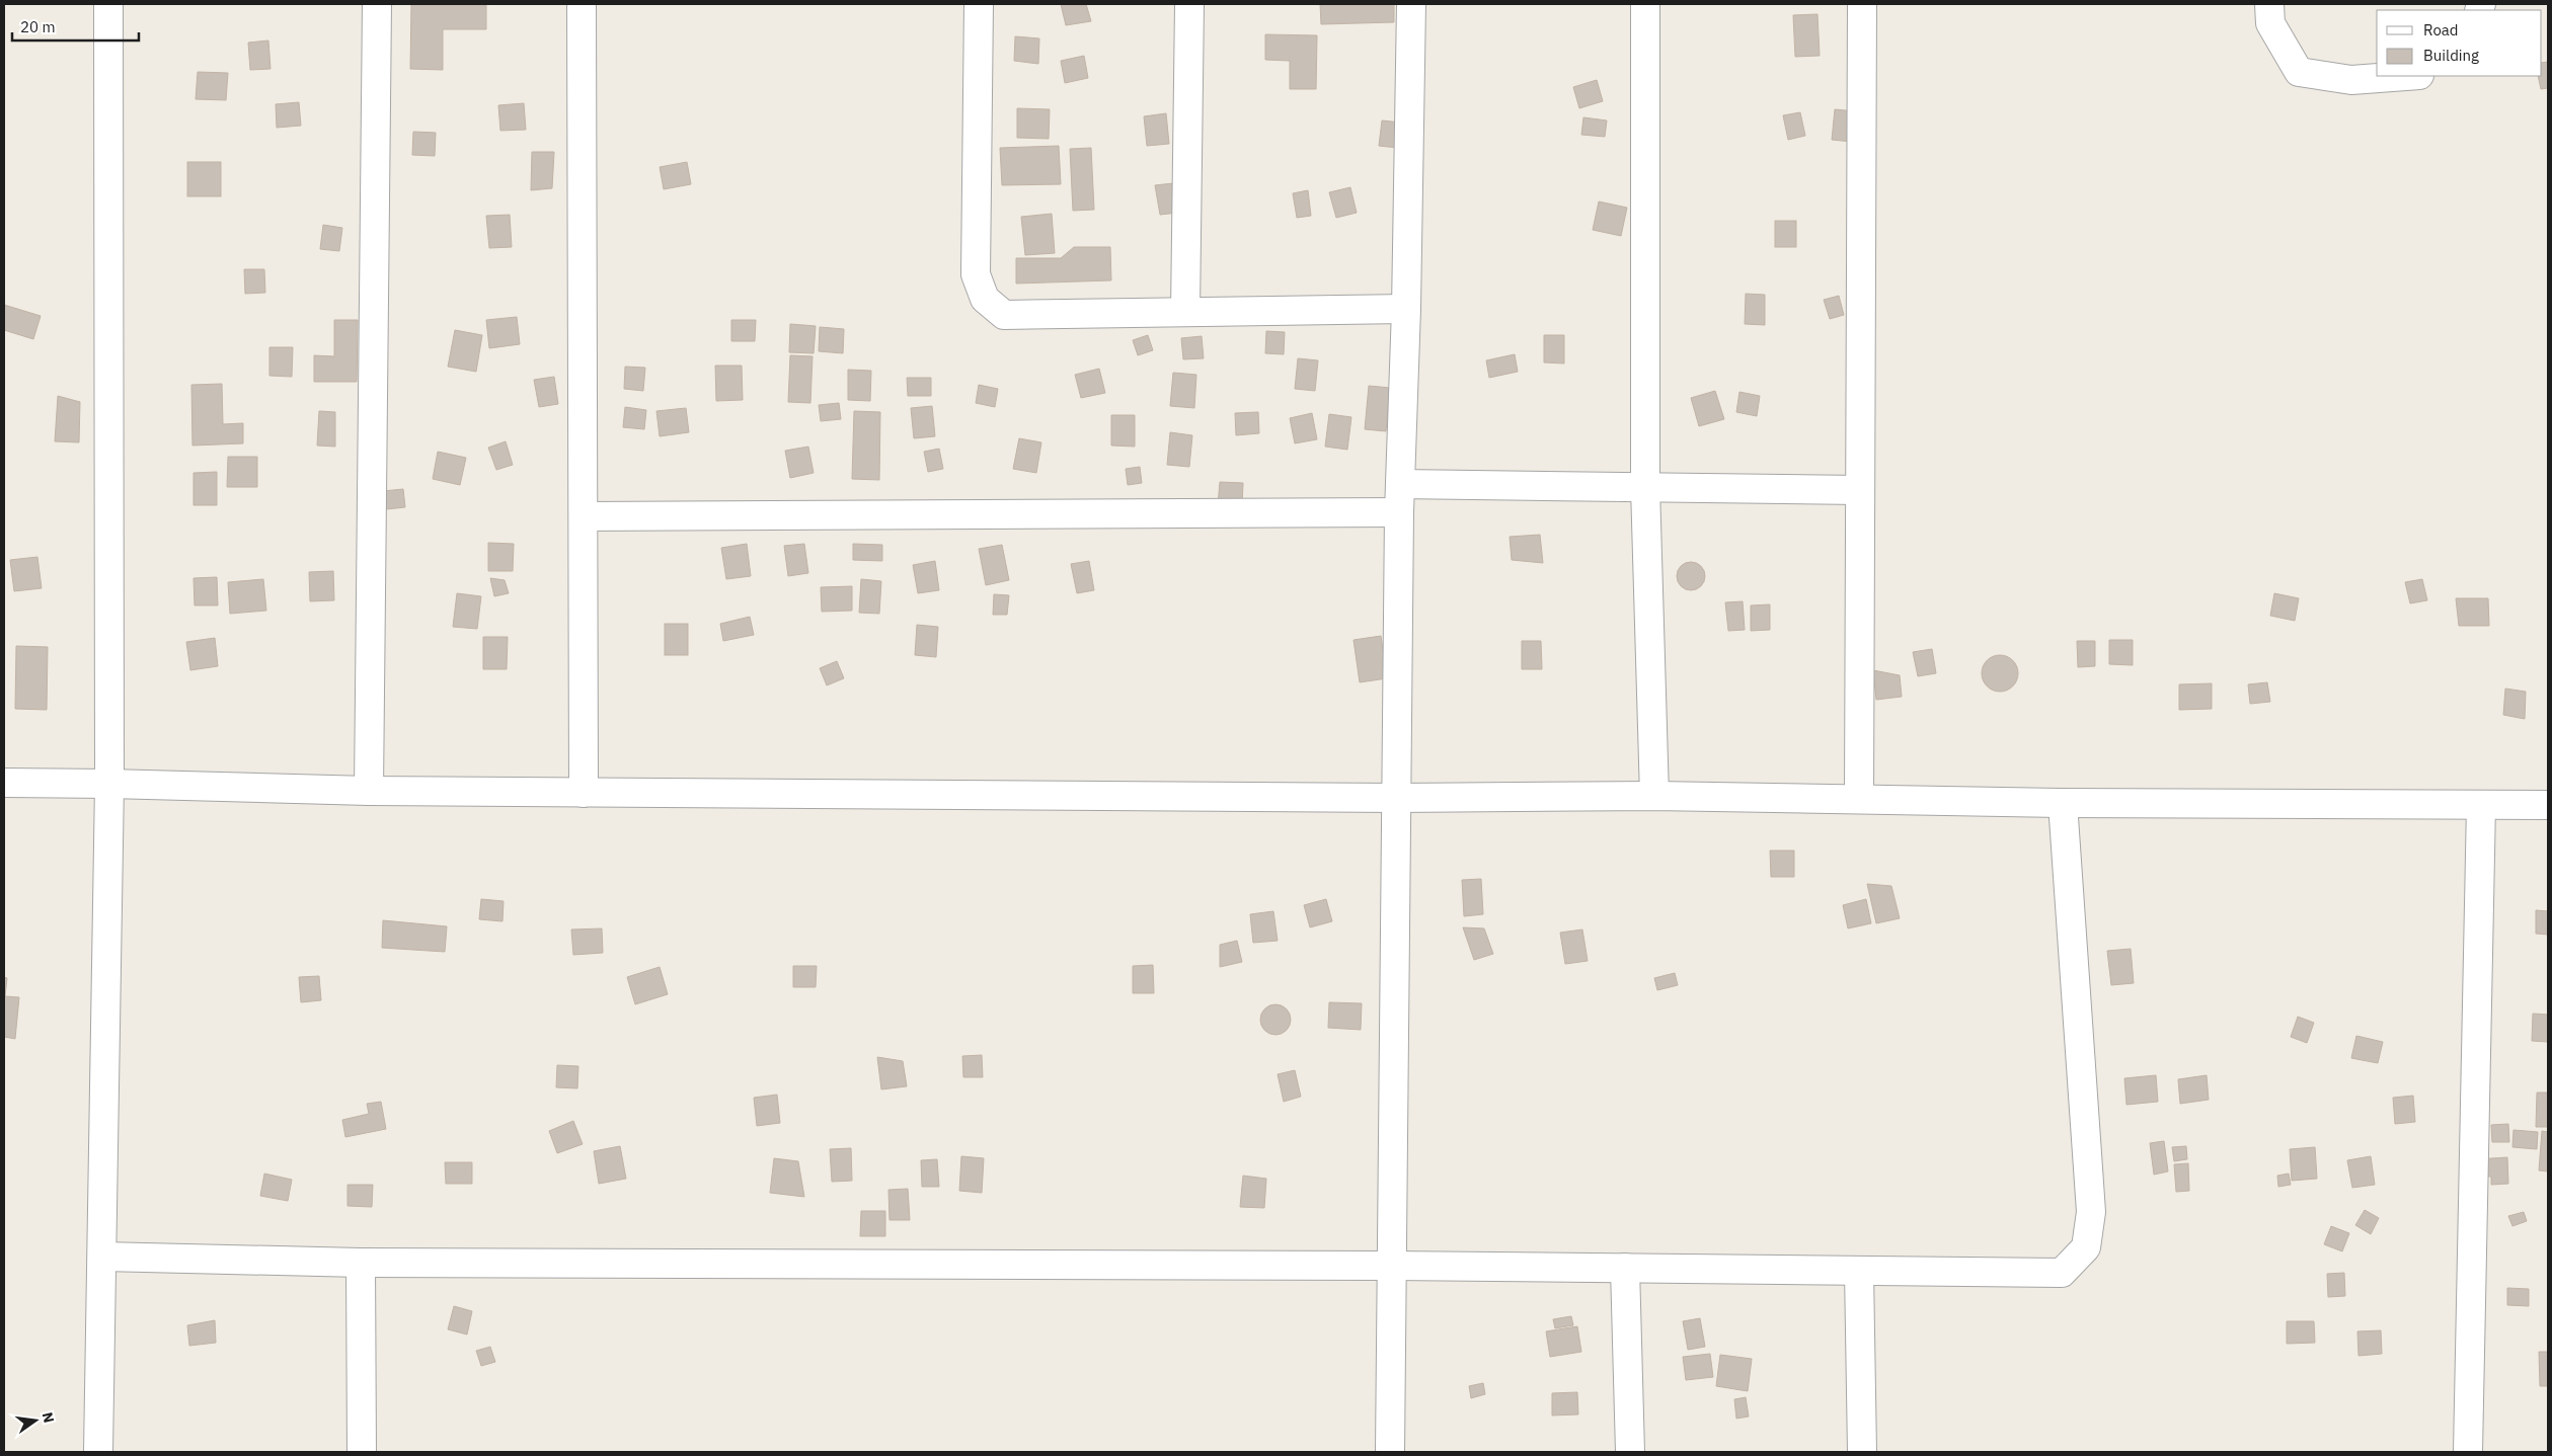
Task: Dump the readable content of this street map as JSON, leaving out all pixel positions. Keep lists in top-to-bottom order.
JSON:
{
  "legend": ["Road", "Building"],
  "scale_bar": "20 m",
  "north": "right"
}
